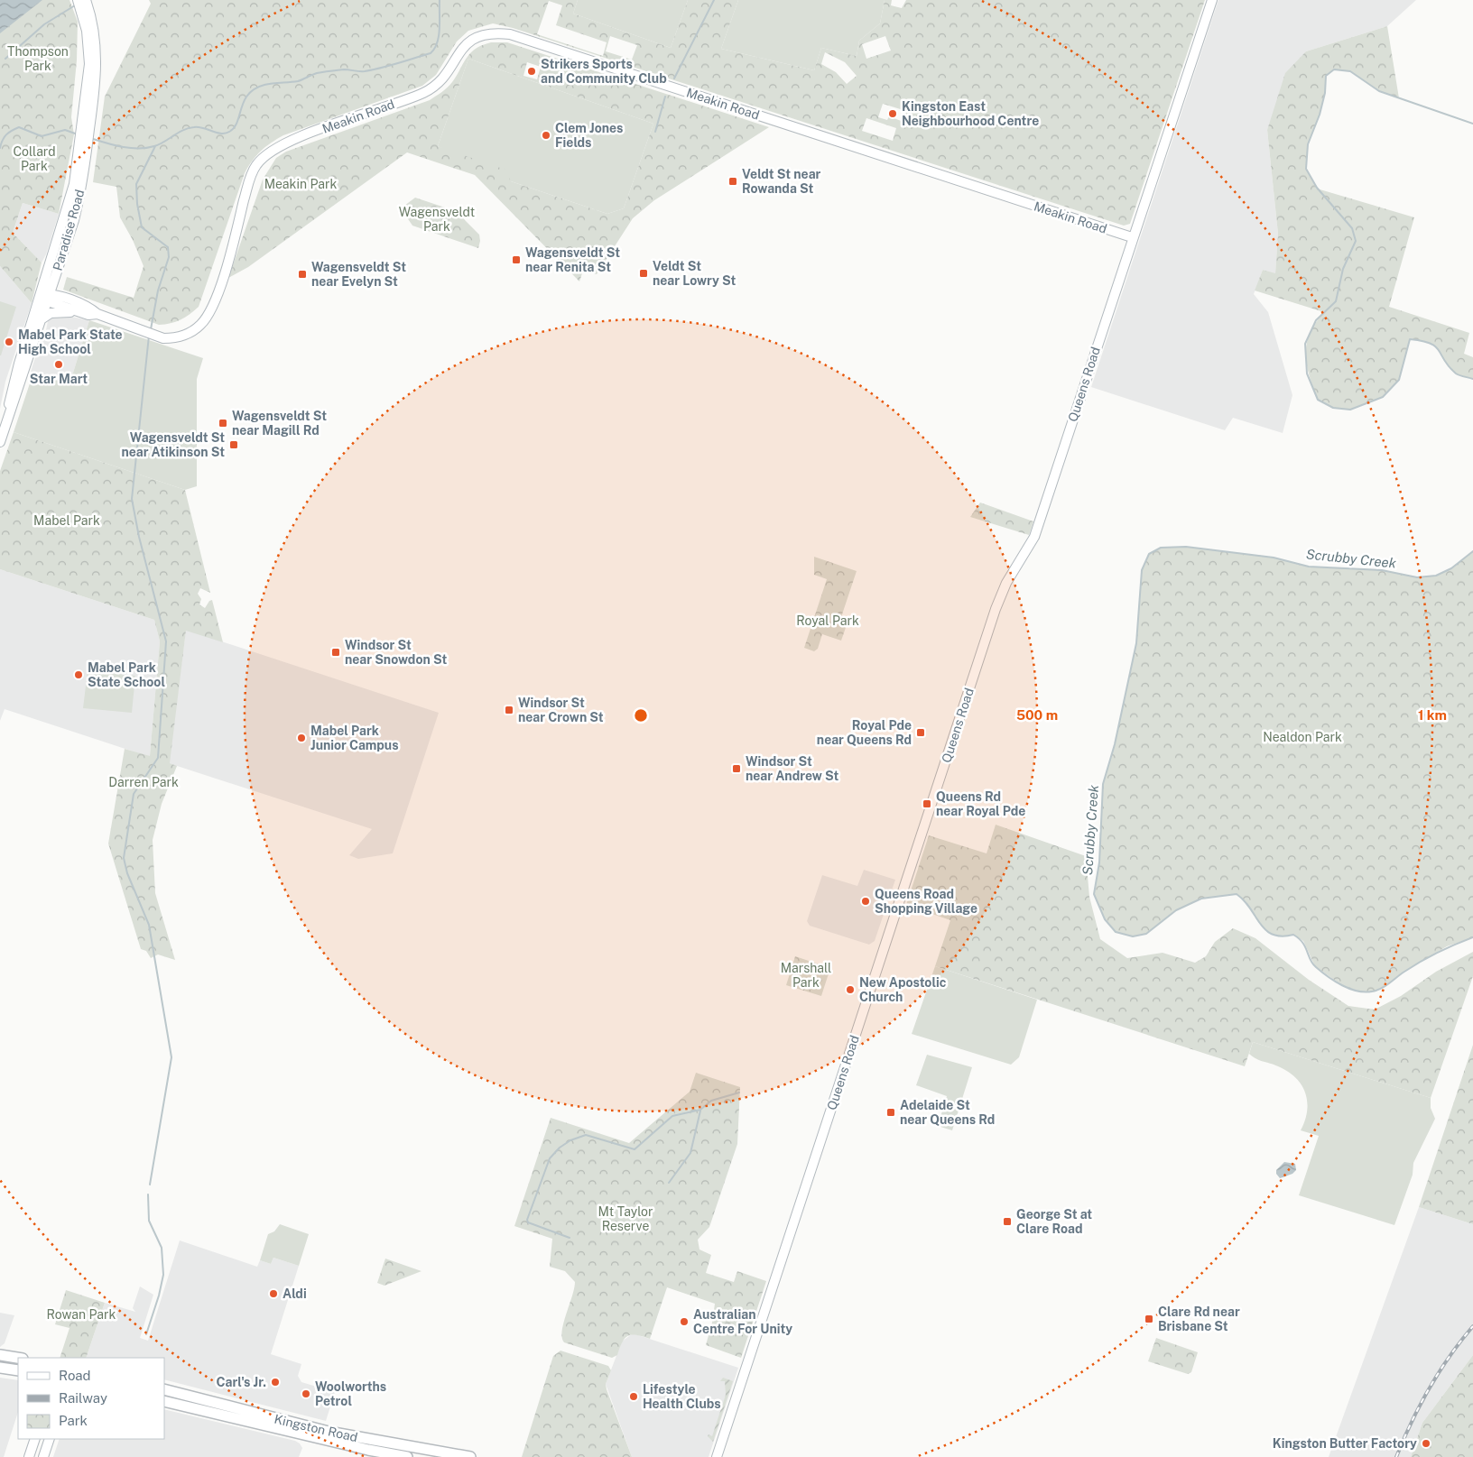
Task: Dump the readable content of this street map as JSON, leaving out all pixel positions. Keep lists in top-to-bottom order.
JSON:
{
  "streets": {
    "main road": ["Kingston Road"],
    "street": ["Meakin Road", "Paradise Road", "Queens Road"]
  },
  "crossings": [
    ["Meakin Road", "Paradise Road"],
    ["Meakin Road", "Queens Road"]
  ],
  "water": ["Scrubby Creek"],
  "parks": [
    "Thompson Park",
    "Collard Park",
    "Meakin Park",
    "Wagensveldt Park",
    "Mabel Park",
    "Royal Park",
    "Nealdon Park",
    "Darren Park",
    "Marshall Park",
    "Mt Taylor Reserve",
    "Rowan Park"
  ],
  "places": {
    "other": [
      "Strikers Sports and Community Club",
      "Kingston East Neighbourhood Centre",
      "Clem Jones Fields",
      "Mabel Park State High School",
      "Star Mart",
      "Mabel Park State School",
      "Mabel Park Junior Campus",
      "Queens Road Shopping Village",
      "New Apostolic Church",
      "Aldi",
      "Australian Centre For Unity",
      "Carl's Jr.",
      "Woolworths Petrol",
      "Lifestyle Health Clubs",
      "Kingston Butter Factory"
    ],
    "transit": [
      "Veldt St near Rowanda St",
      "Wagensveldt St near Renita St",
      "Veldt St near Lowry St",
      "Wagensveldt St near Evelyn St",
      "Wagensveldt St near Magill Rd",
      "Wagensveldt St near Atikinson St",
      "Windsor St near Snowdon St",
      "Windsor St near Crown St",
      "Royal Pde near Queens Rd",
      "Windsor St near Andrew St",
      "Queens Rd near Royal Pde",
      "Adelaide St near Queens Rd",
      "George St at Clare Road",
      "Clare Rd near Brisbane St"
    ]
  },
  "legend": ["Road", "Railway", "Park"],
  "rings": ["500 m", "1 km"]
}
